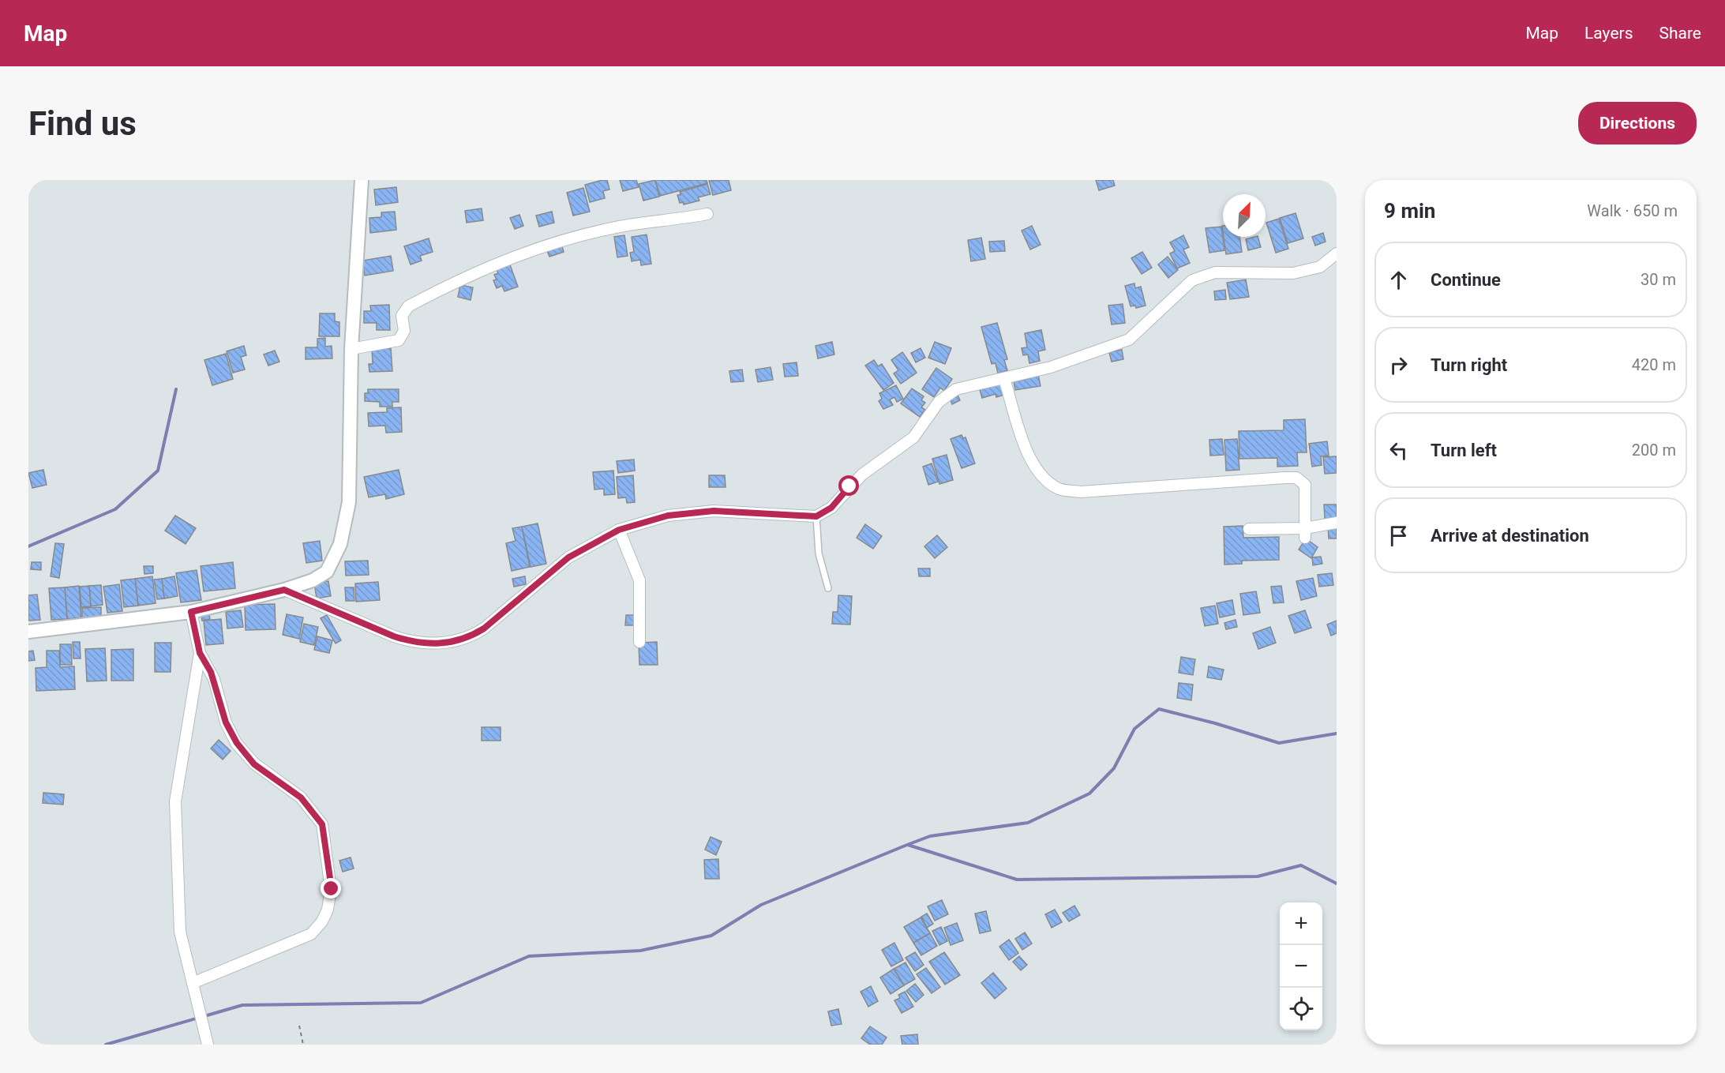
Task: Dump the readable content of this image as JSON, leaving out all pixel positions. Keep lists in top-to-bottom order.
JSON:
{
  "north": "top right",
  "page": {
    "header": "Map",
    "nav": ["Map", "Layers", "Share"],
    "buttons": "Directions",
    "title": "Find us",
    "heading": ["9 min", "Walk · 650 m"],
    "list": [
      ["Continue", "30 m"],
      ["Turn right", "420 m"],
      ["Turn left", "200 m"],
      "Arrive at destination"
    ],
    "map_buttons": ["+", "−"]
  }
}
